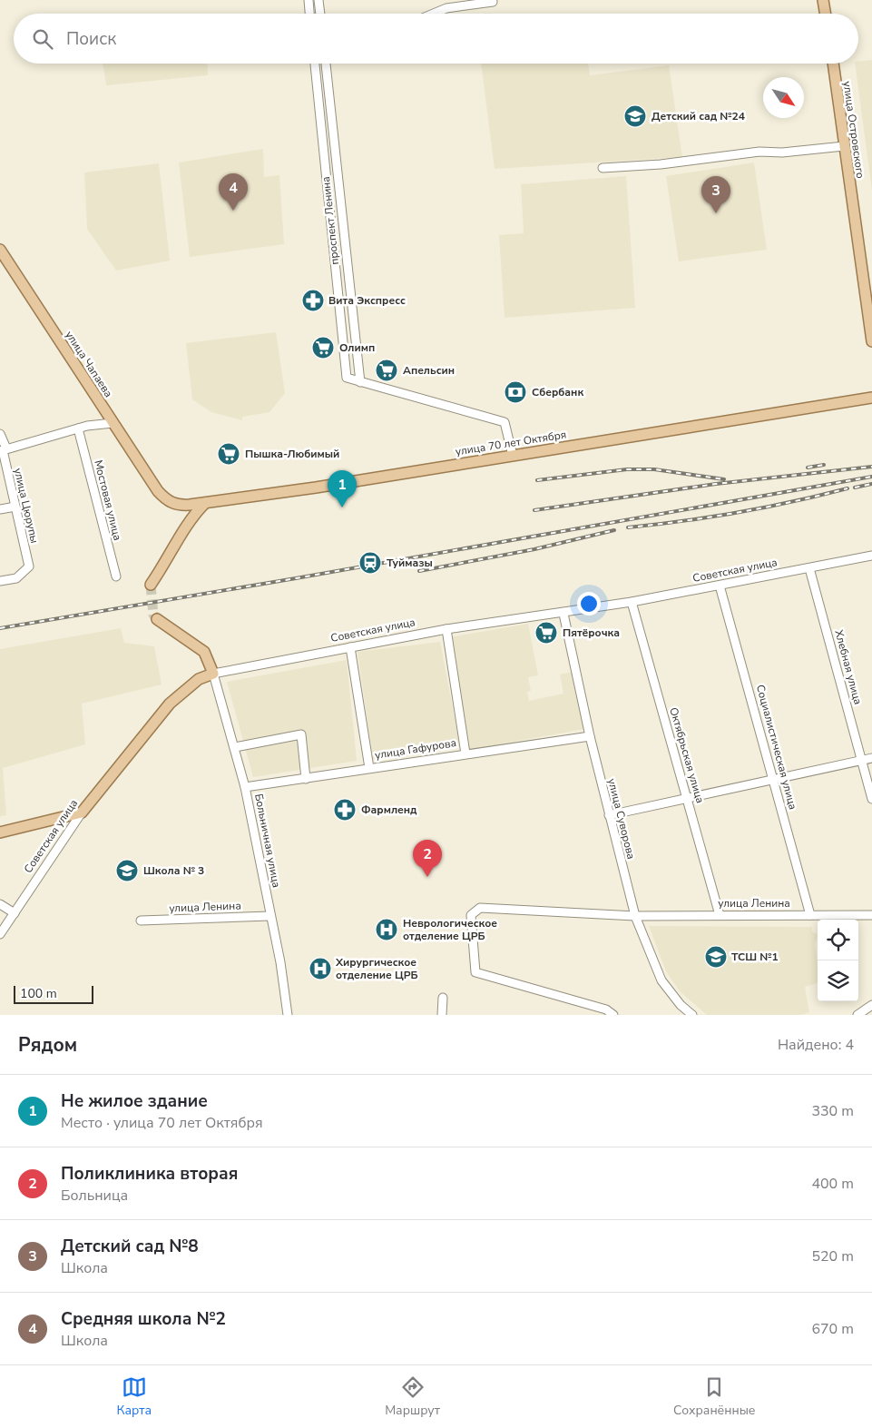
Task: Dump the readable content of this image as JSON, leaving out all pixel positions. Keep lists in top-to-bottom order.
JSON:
{
  "streets": {
    "main road": [
      "улица Островского",
      "улица Чапаева",
      "улица 70 лет Октября",
      "Советская улица"
    ],
    "street": [
      "проспект Ленина",
      "Мостовая улица",
      "улица Цюрупы",
      "Хлебная улица",
      "Социалистическая улица",
      "улица Гафурова",
      "Октябрьская улица",
      "улица Суворова",
      "Больничная улица",
      "улица Ленина"
    ]
  },
  "crossings": [
    ["улица Чапаева", "улица 70 лет Октября"],
    ["Советская улица", "Хлебная улица"],
    ["Советская улица", "Социалистическая улица"],
    ["Советская улица", "Октябрьская улица"],
    ["Советская улица", "улица Суворова"],
    ["Советская улица", "Больничная улица"],
    ["Социалистическая улица", "улица Ленина"],
    ["улица Гафурова", "улица Суворова"],
    ["улица Гафурова", "Больничная улица"],
    ["Октябрьская улица", "улица Ленина"],
    ["улица Суворова", "улица Ленина"],
    ["Больничная улица", "улица Ленина"]
  ],
  "places": {
    "school or university": ["Детский сад №24", "Школа № 3", "ТСШ №1"],
    "pharmacy": ["Вита Экспресс", "Фармленд"],
    "supermarket": [
      "Олимп",
      "Апельсин",
      "Пышка-Любимый",
      "Пятёрочка"
    ],
    "bank": ["Сбербанк"],
    "station": ["Туймазы"],
    "hospital": ["Неврологическое отделение ЦРБ", "Хирургическое отделение ЦРБ"]
  },
  "scale_bar": "100 m",
  "north": "bottom right",
  "page": {
    "search": "Поиск",
    "pins": [
      "4",
      "3",
      "1",
      "2"
    ],
    "scale": "100 m",
    "heading": ["Рядом", "Найдено: 4"],
    "list": [
      {
        "mark": "1",
        "name": "Не жилое здание",
        "note": "Место · улица 70 лет Октября",
        "value": "330 m"
      },
      {
        "mark": "2",
        "name": "Поликлиника вторая",
        "note": "Больница",
        "value": "400 m"
      },
      {
        "mark": "3",
        "name": "Детский сад №8",
        "note": "Школа",
        "value": "520 m"
      },
      {
        "mark": "4",
        "name": "Средняя школа №2",
        "note": "Школа",
        "value": "670 m"
      }
    ],
    "nav": ["Карта", "Маршрут", "Сохранённые"]
  }
}
